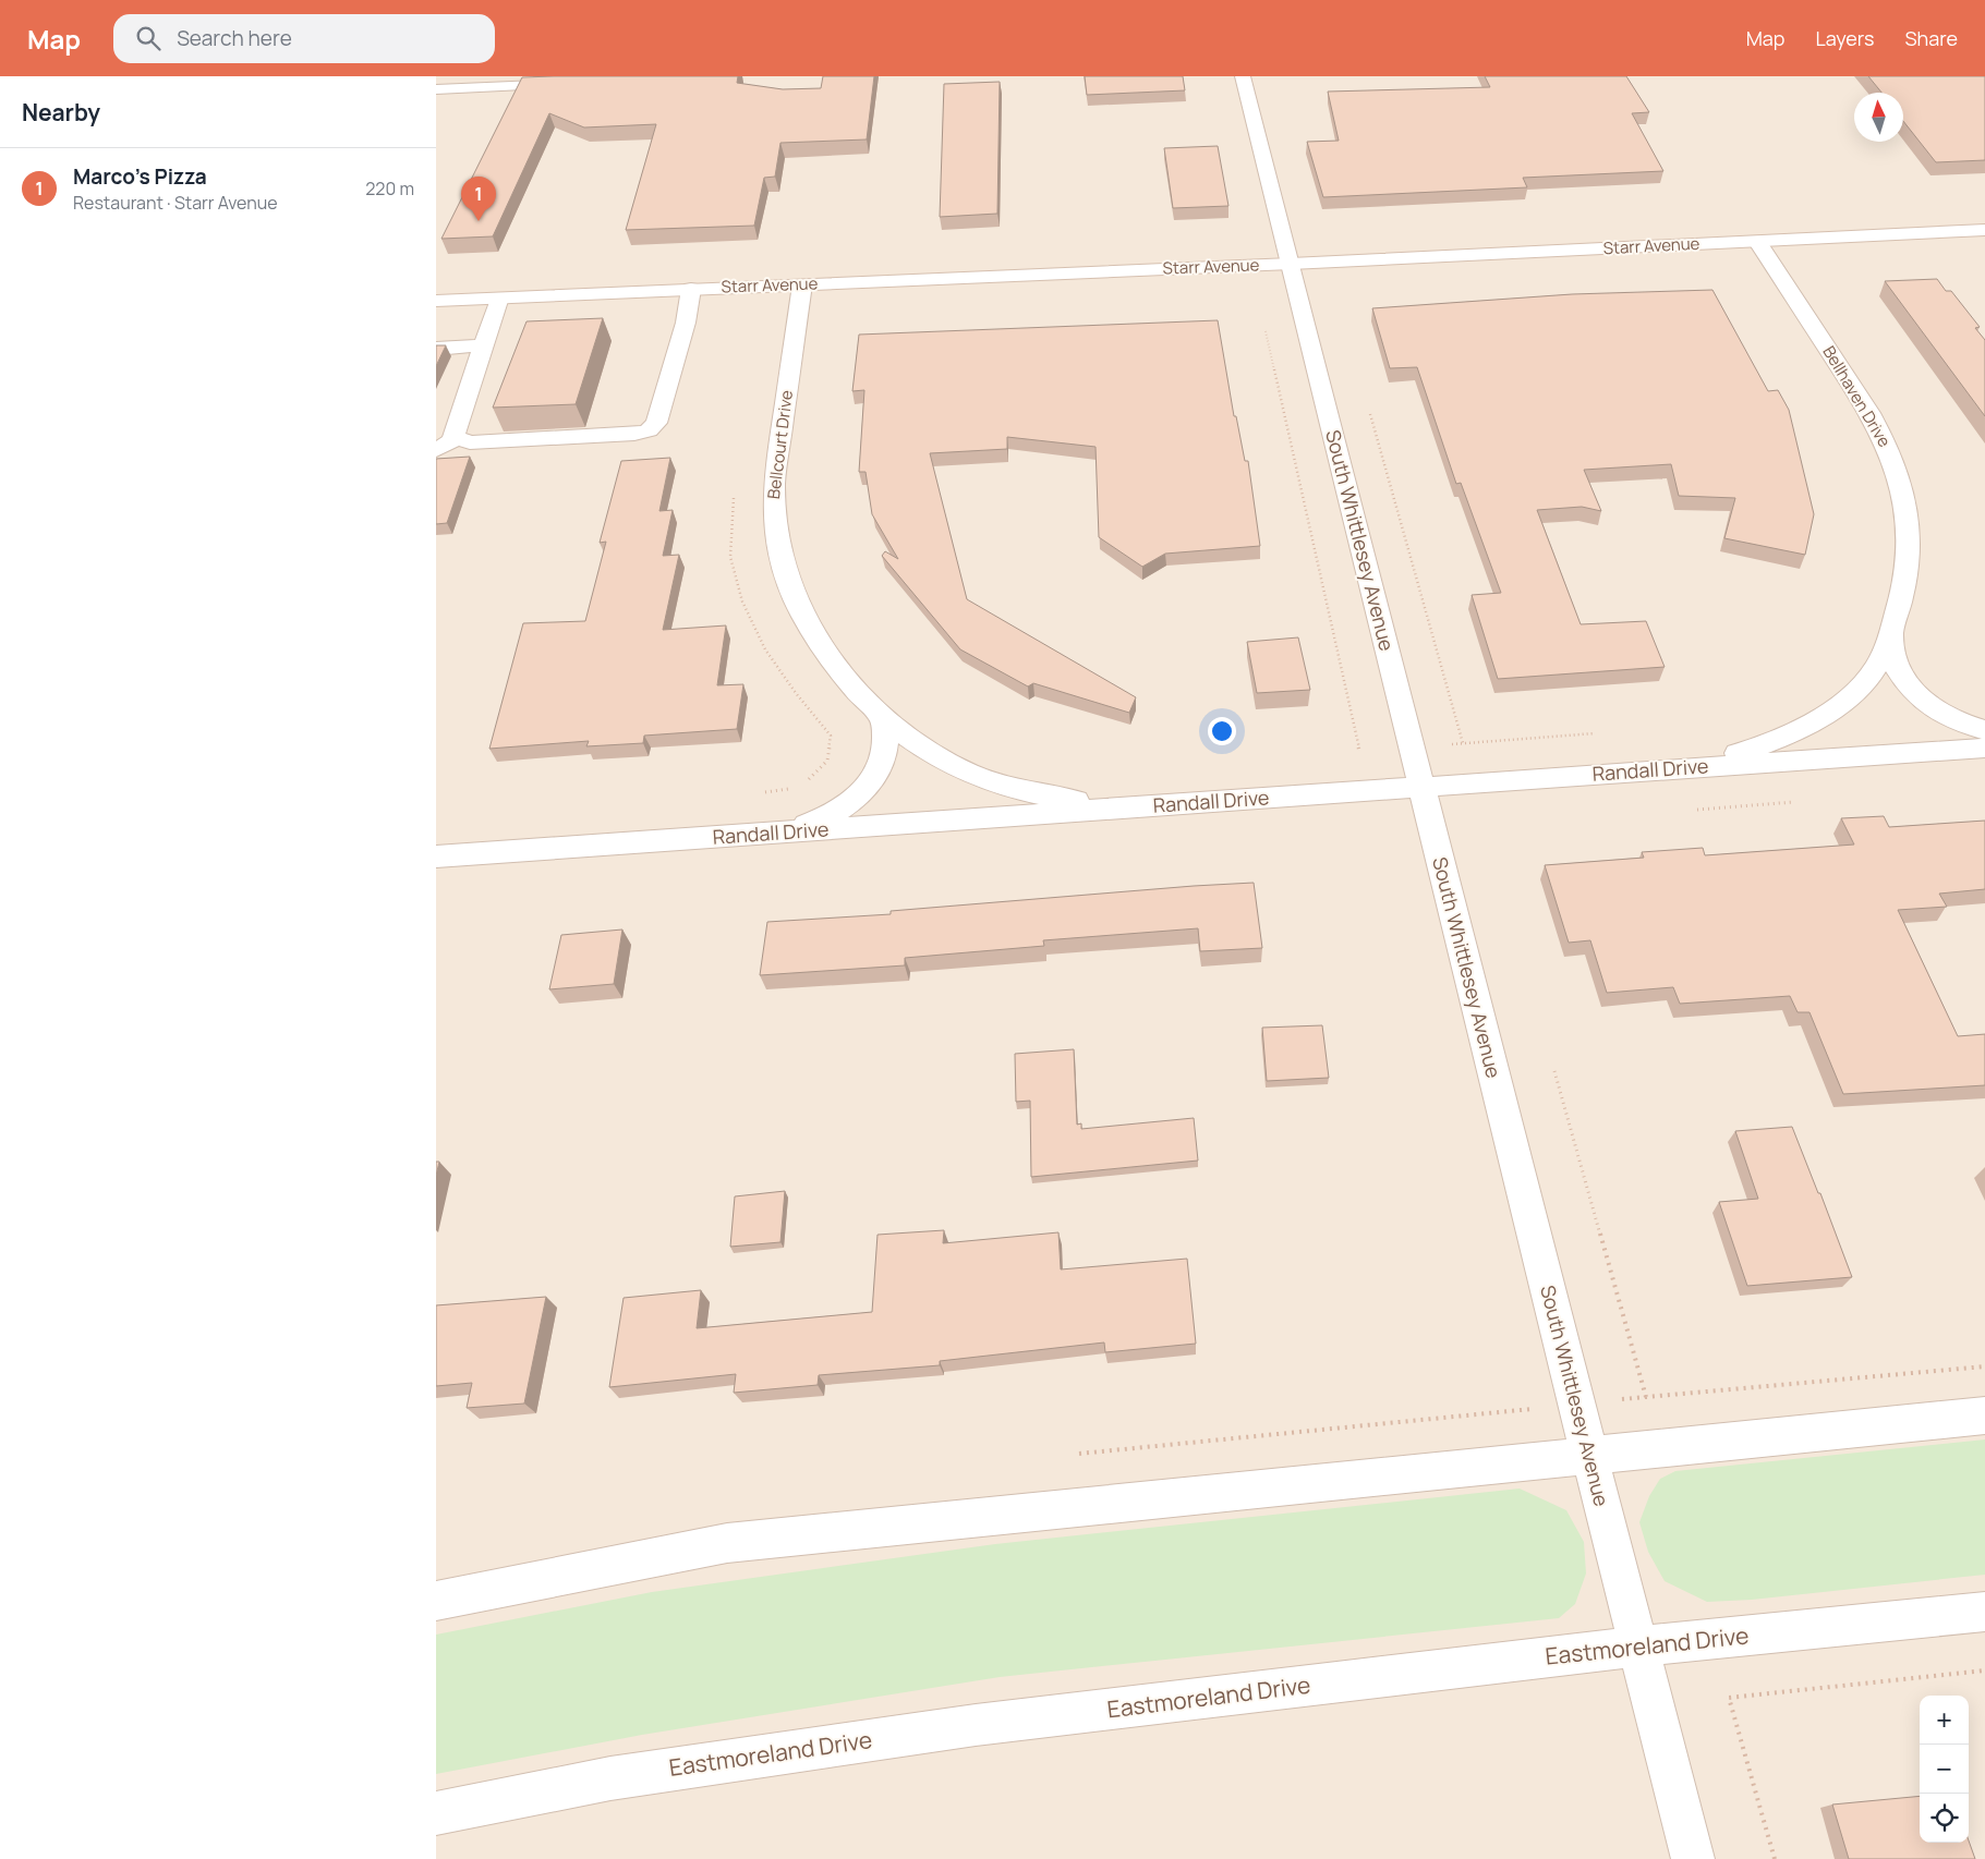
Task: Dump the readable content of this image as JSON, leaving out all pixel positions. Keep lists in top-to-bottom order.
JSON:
{
  "streets": {
    "street": [
      "Starr Avenue",
      "Bellhaven Drive",
      "Bellcourt Drive",
      "South Whittlesey Avenue",
      "Randall Drive",
      "Eastmoreland Drive"
    ]
  },
  "crossings": [
    ["Starr Avenue", "Bellhaven Drive"],
    ["Starr Avenue", "Bellcourt Drive"],
    ["Starr Avenue", "South Whittlesey Avenue"],
    ["Bellhaven Drive", "Randall Drive"],
    ["Bellcourt Drive", "Randall Drive"],
    ["South Whittlesey Avenue", "Randall Drive"],
    ["South Whittlesey Avenue", "Eastmoreland Drive"]
  ],
  "north": "top",
  "page": {
    "header": "Map",
    "search": "Search here",
    "nav": ["Map", "Layers", "Share"],
    "heading": "Nearby",
    "list": [
      {
        "mark": "1",
        "name": "Marco's Pizza",
        "note": "Restaurant · Starr Avenue",
        "value": "220 m"
      }
    ],
    "pins": "1",
    "map_buttons": ["+", "−"]
  }
}
